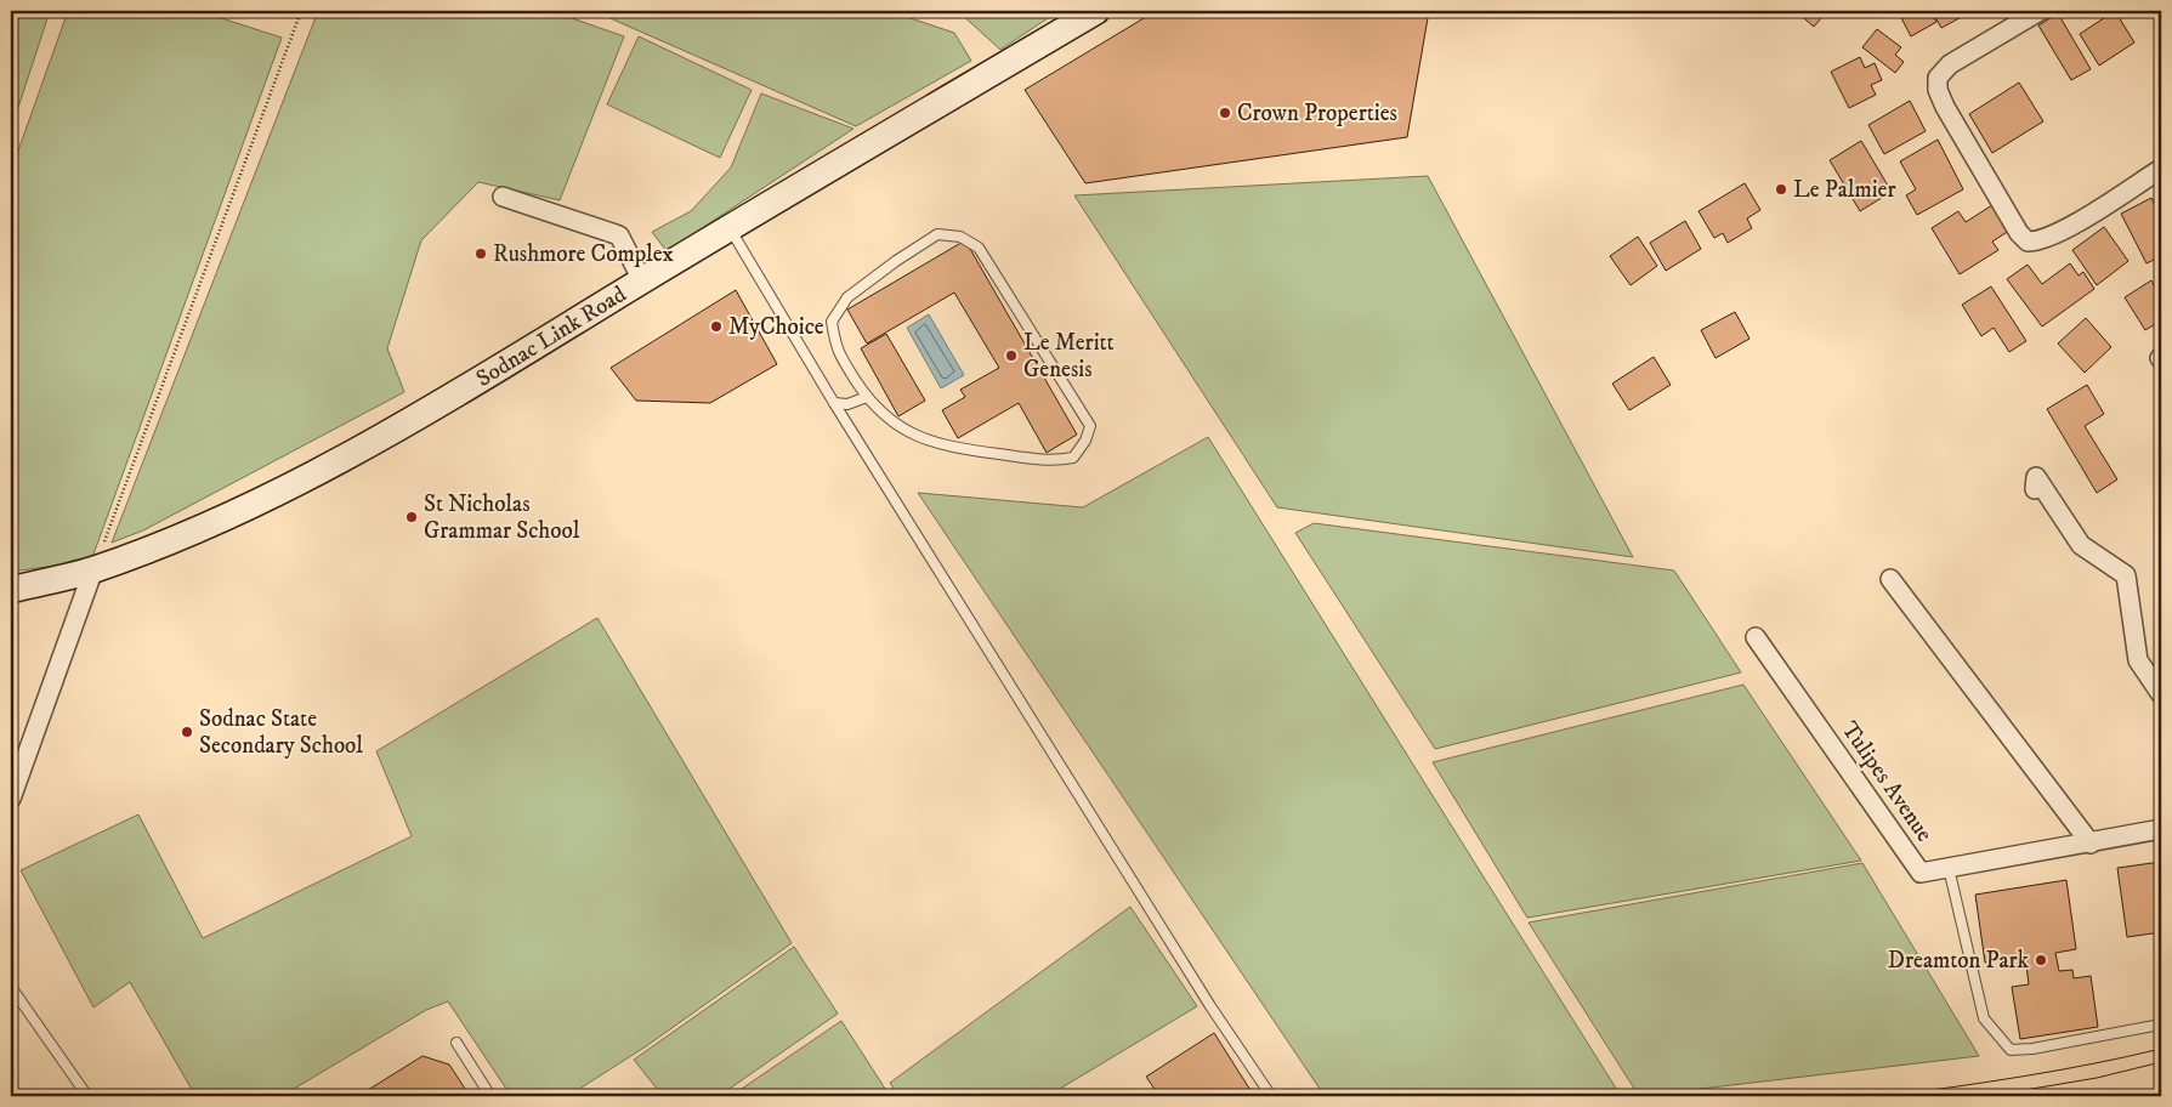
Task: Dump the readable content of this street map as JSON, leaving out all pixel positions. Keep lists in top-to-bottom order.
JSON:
{
  "streets": {
    "main road": ["Sodnac Link Road"],
    "street": ["Tulipes Avenue"]
  },
  "places": [
    "Crown Properties",
    "Le Palmier",
    "Rushmore Complex",
    "MyChoice",
    "Le Meritt Genesis",
    "St Nicholas Grammar School",
    "Sodnac State Secondary School",
    "Dreamton Park"
  ]
}
